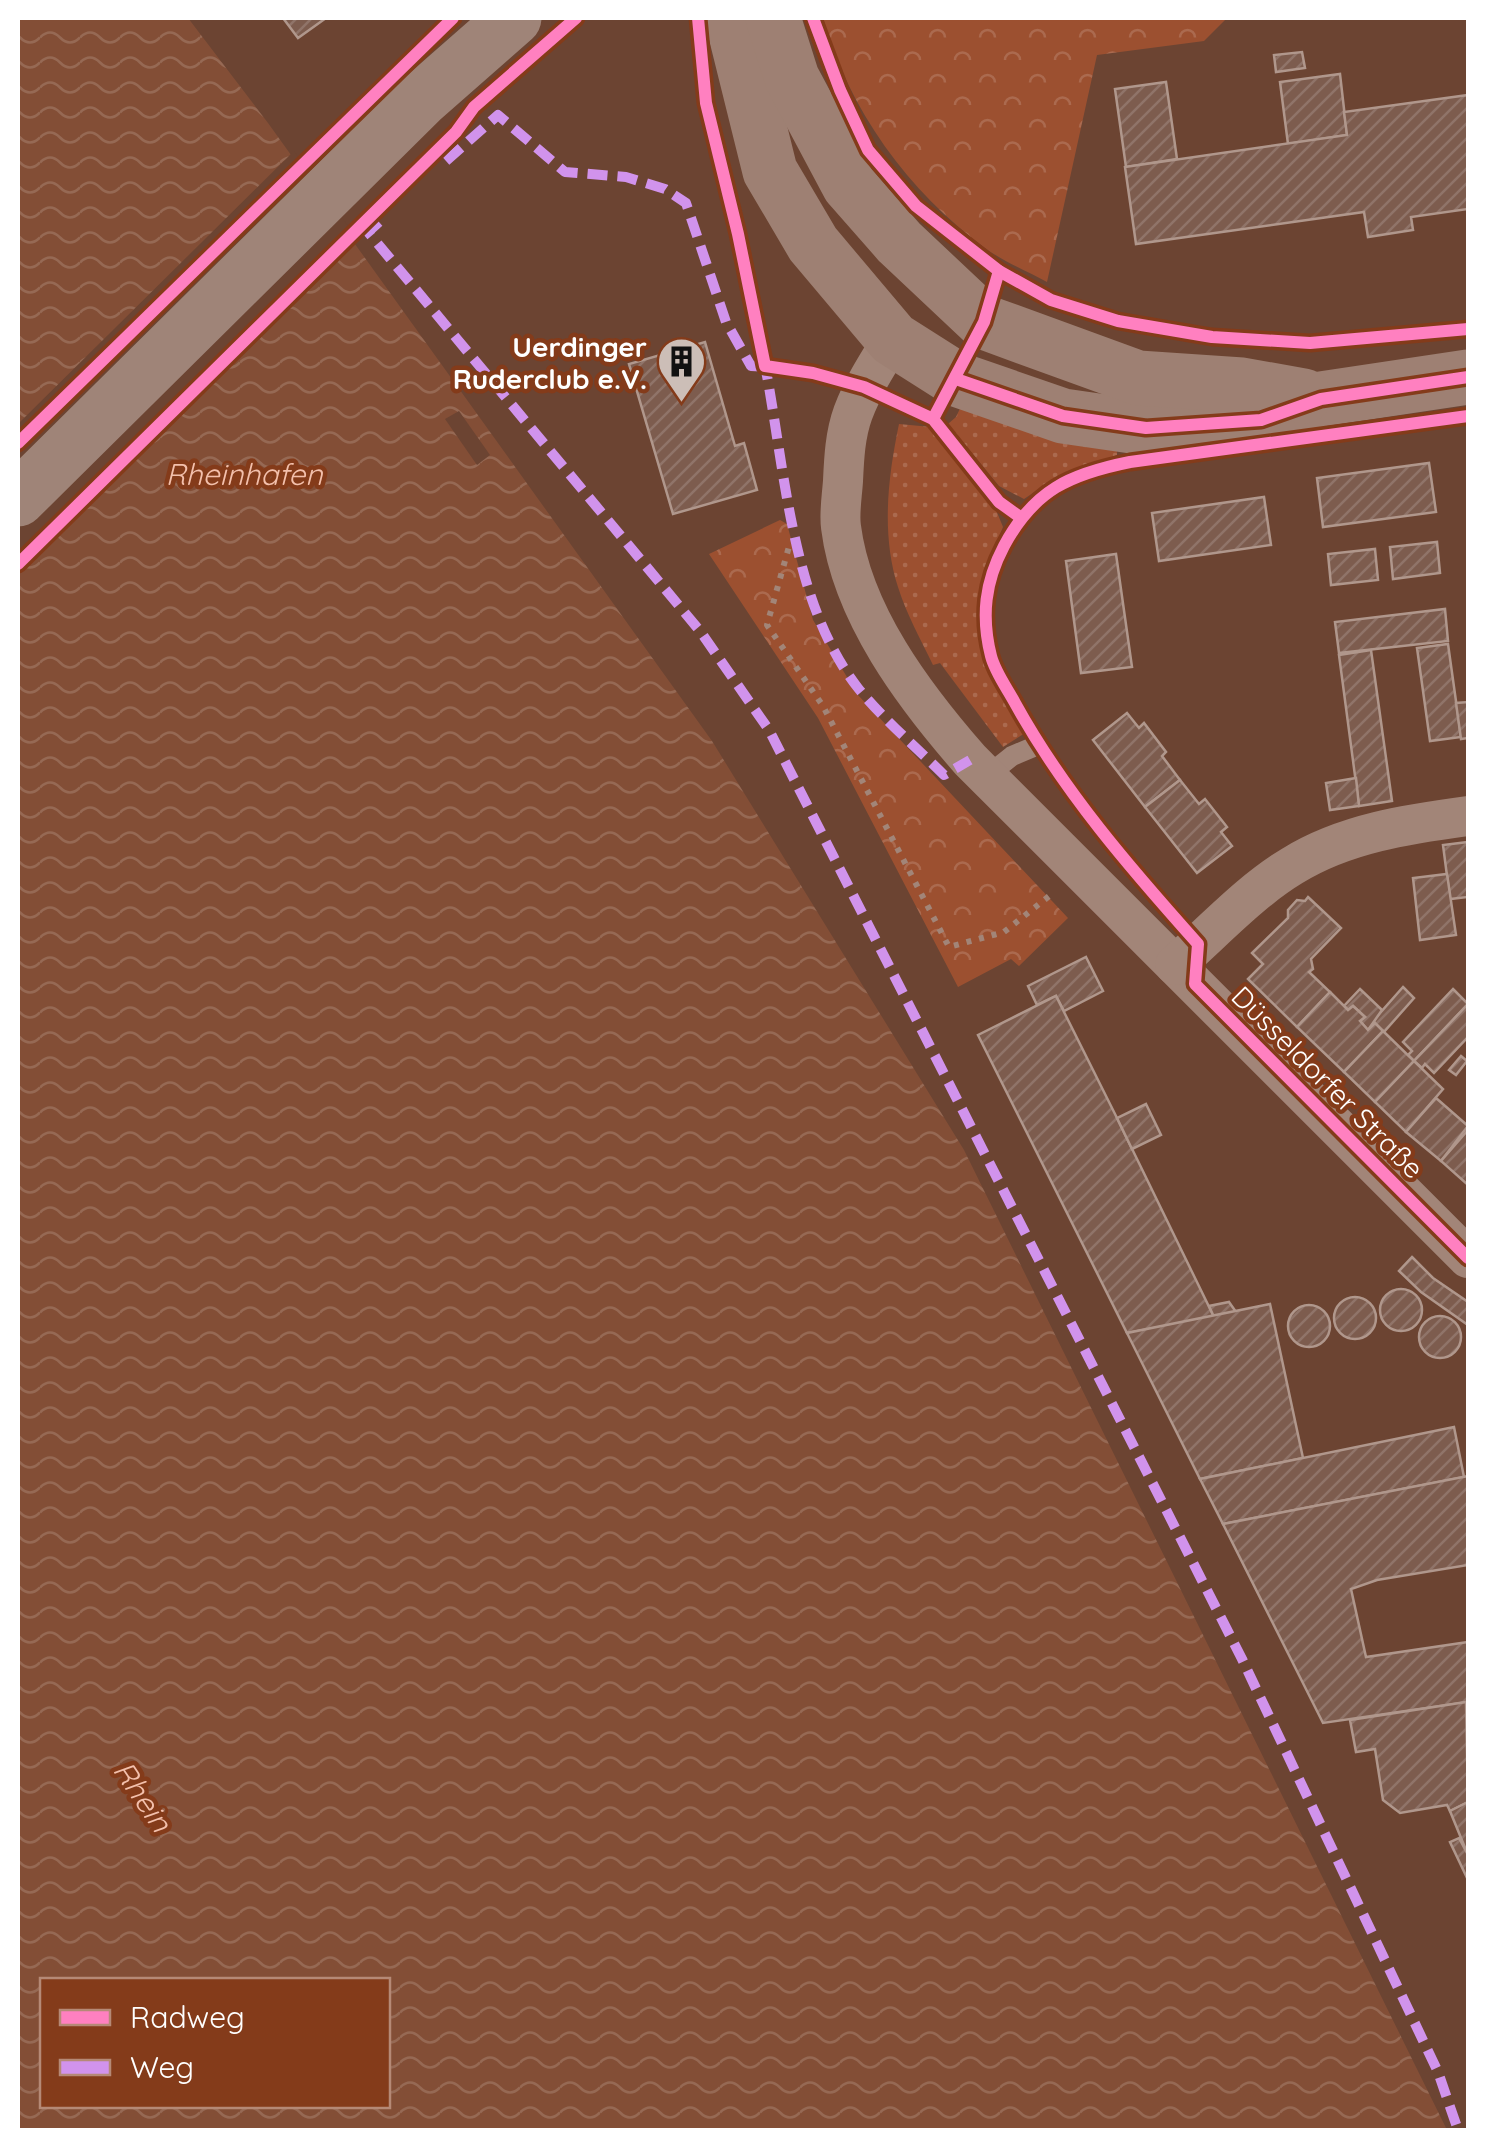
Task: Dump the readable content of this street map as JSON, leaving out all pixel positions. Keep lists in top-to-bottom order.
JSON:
{
  "streets": {
    "street": ["Düsseldorfer Straße"]
  },
  "water": ["Rheinhafen", "Rhein"],
  "places": {
    "building": ["Uerdinger Ruderclub e.V."]
  },
  "legend": ["Radweg", "Weg"]
}
